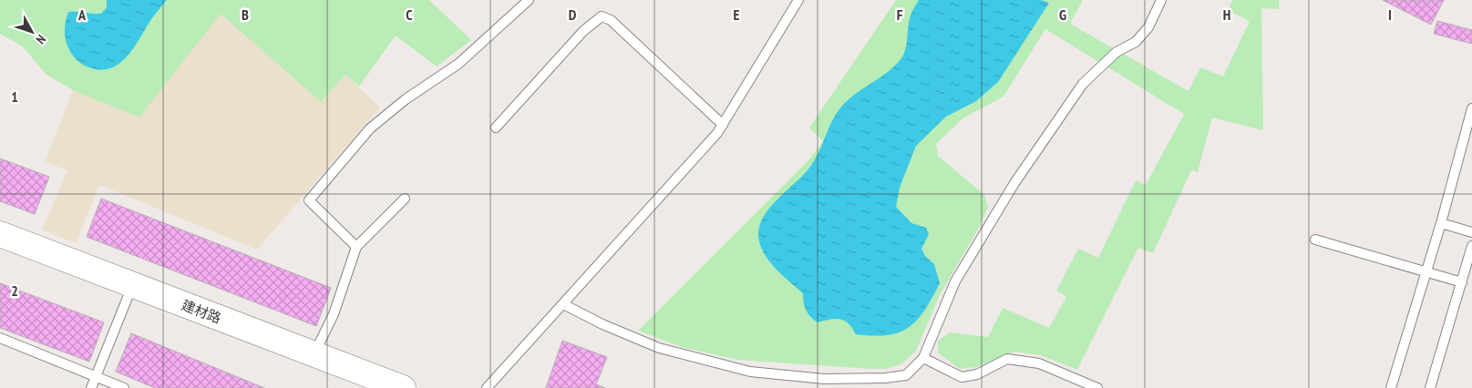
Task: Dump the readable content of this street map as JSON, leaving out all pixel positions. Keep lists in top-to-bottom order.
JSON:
{
  "streets": {
    "street": ["建材路"]
  },
  "north": "bottom right",
  "grid": {
    "columns": [
      "A",
      "B",
      "C",
      "D",
      "E",
      "F",
      "G",
      "H",
      "I"
    ],
    "rows": ["1", "2"]
  }
}
